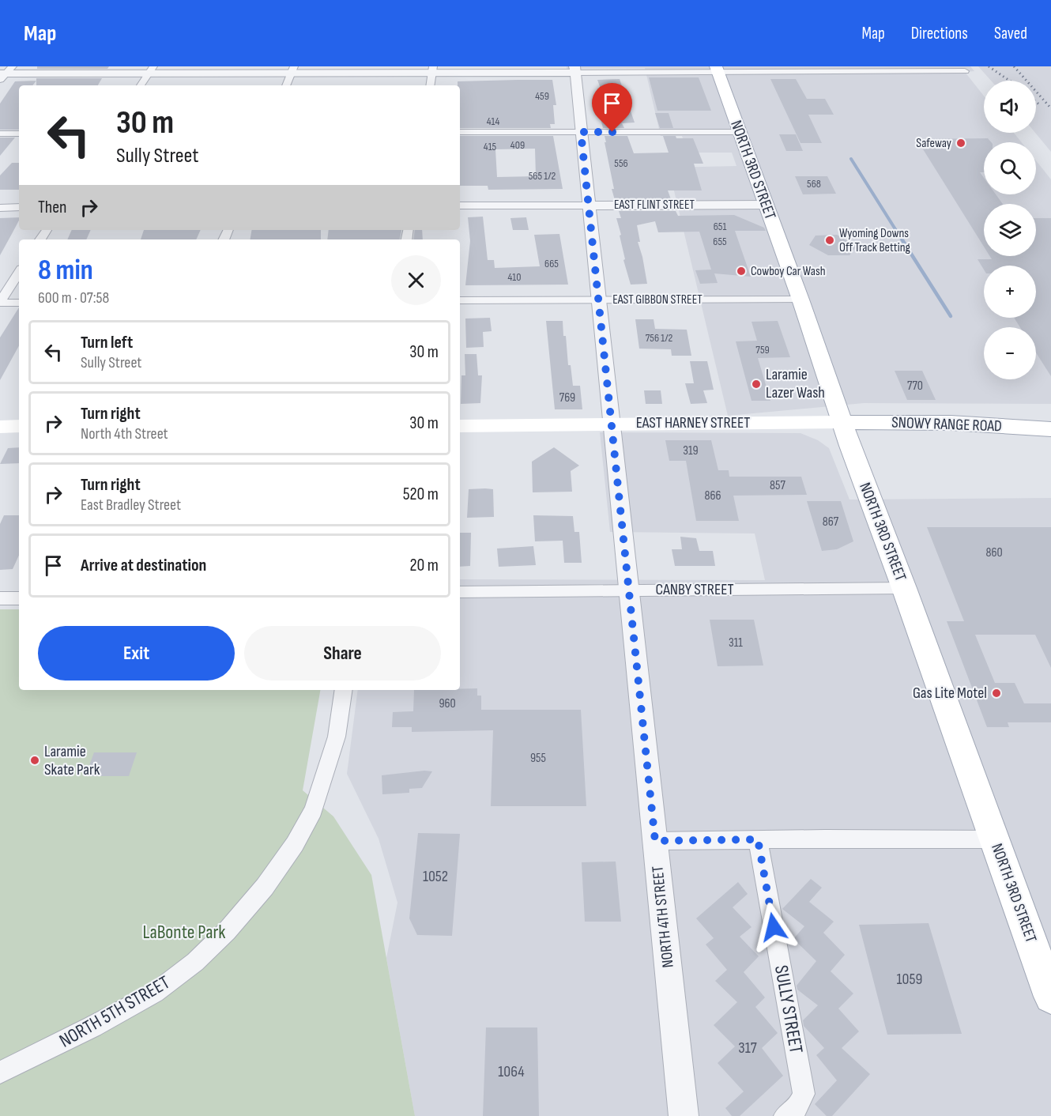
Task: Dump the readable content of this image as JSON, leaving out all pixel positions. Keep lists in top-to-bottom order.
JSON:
{
  "streets": {
    "main road": ["NORTH 3RD STREET", "EAST HARNEY STREET", "SNOWY RANGE ROAD"],
    "street": [
      "EAST FLINT STREET",
      "EAST GIBBON STREET",
      "CANBY STREET",
      "NORTH 4TH STREET",
      "SULLY STREET",
      "NORTH 5TH STREET"
    ]
  },
  "crossings": [
    ["NORTH 3RD STREET", "EAST FLINT STREET"],
    ["NORTH 3RD STREET", "EAST GIBBON STREET"],
    ["NORTH 3RD STREET", "EAST HARNEY STREET"],
    ["NORTH 3RD STREET", "SNOWY RANGE ROAD"],
    ["NORTH 3RD STREET", "CANBY STREET"],
    ["EAST FLINT STREET", "NORTH 4TH STREET"],
    ["EAST GIBBON STREET", "NORTH 4TH STREET"],
    ["EAST HARNEY STREET", "SNOWY RANGE ROAD"],
    ["EAST HARNEY STREET", "NORTH 4TH STREET"],
    ["CANBY STREET", "NORTH 4TH STREET"]
  ],
  "parks": ["LaBonte Park"],
  "places": [
    "Safeway",
    "Wyoming Downs Off Track Betting",
    "Cowboy Car Wash",
    "Laramie Lazer Wash",
    "Gas Lite Motel",
    "Laramie Skate Park"
  ],
  "house_numbers": [
    "459",
    "414",
    "409",
    "415",
    "556",
    "565 1/2",
    "568",
    "651",
    "655",
    "665",
    "410",
    "756 1/2",
    "759",
    "770",
    "769",
    "319",
    "857",
    "866",
    "867",
    "860",
    "311",
    "960",
    "955",
    "1052",
    "1059",
    "317",
    "1064"
  ],
  "page": {
    "header": "Map",
    "nav": ["Map", "Directions", "Saved"],
    "map_buttons": ["+", "−"],
    "turn": ["30 m", "Sully Street"],
    "then": "Then",
    "heading": ["8 min", "600 m · 07:58"],
    "list": [
      {
        "name": "Turn left",
        "note": "Sully Street",
        "value": "30 m"
      },
      {
        "name": "Turn right",
        "note": "North 4th Street",
        "value": "30 m"
      },
      {
        "name": "Turn right",
        "note": "East Bradley Street",
        "value": "520 m"
      },
      {
        "name": "Arrive at destination",
        "value": "20 m"
      }
    ],
    "buttons": ["Exit", "Share"]
  }
}
